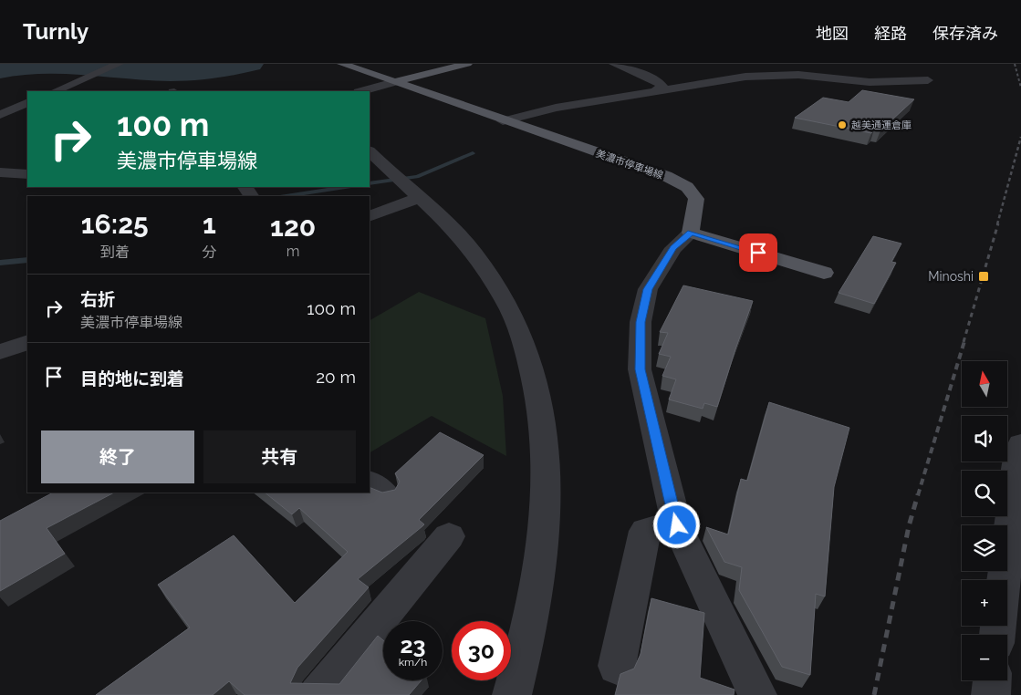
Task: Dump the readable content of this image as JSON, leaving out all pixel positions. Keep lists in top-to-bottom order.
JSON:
{
  "streets": {
    "main road": ["美濃市停車場線"]
  },
  "places": {
    "other": ["越美通運倉庫"],
    "transit": ["Minoshi"]
  },
  "north": "top",
  "page": {
    "header": "Turnly",
    "nav": ["地図", "経路", "保存済み"],
    "turn": ["100 m", "美濃市停車場線"],
    "eta": [
      "16:25",
      "到着",
      "1",
      "分",
      "120",
      "m"
    ],
    "list": [
      {
        "name": "右折",
        "note": "美濃市停車場線",
        "value": "100 m"
      },
      {
        "name": "目的地に到着",
        "value": "20 m"
      }
    ],
    "map_buttons": ["+", "−"],
    "buttons": ["終了", "共有"],
    "speed": "23 km/h",
    "limit": "30"
  }
}
